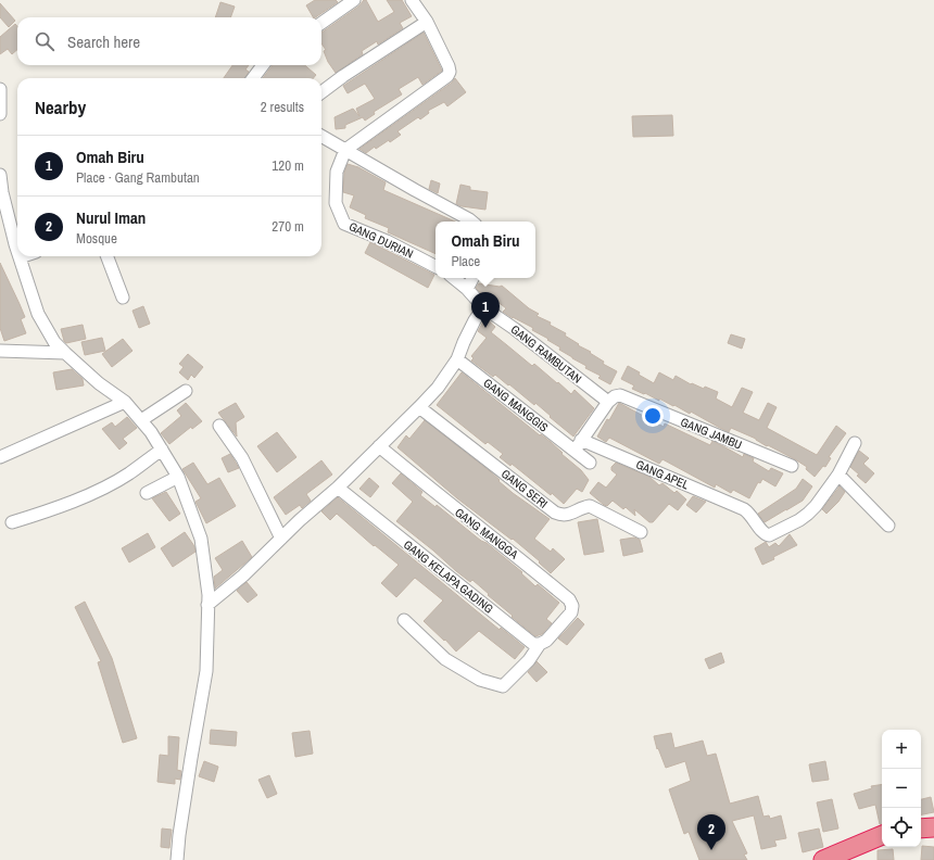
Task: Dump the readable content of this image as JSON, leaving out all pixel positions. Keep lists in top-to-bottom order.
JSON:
{
  "streets": {
    "street": [
      "GANG DURIAN",
      "GANG RAMBUTAN",
      "GANG MANGGIS",
      "GANG JAMBU",
      "GANG APEL",
      "GANG SERI",
      "GANG MANGGA",
      "GANG KELAPA GADING"
    ]
  },
  "crossings": [
    ["GANG RAMBUTAN", "GANG JAMBU"],
    ["GANG MANGGA", "GANG KELAPA GADING"]
  ],
  "page": {
    "search": "Search here",
    "heading": ["Nearby", "2 results"],
    "list": [
      {
        "mark": "1",
        "name": "Omah Biru",
        "note": "Place · Gang Rambutan",
        "value": "120 m"
      },
      {
        "mark": "2",
        "name": "Nurul Iman",
        "note": "Mosque",
        "value": "270 m"
      }
    ],
    "popup": ["Omah Biru", "Place"],
    "pins": ["1", "2"],
    "map_buttons": ["+", "−"]
  }
}
